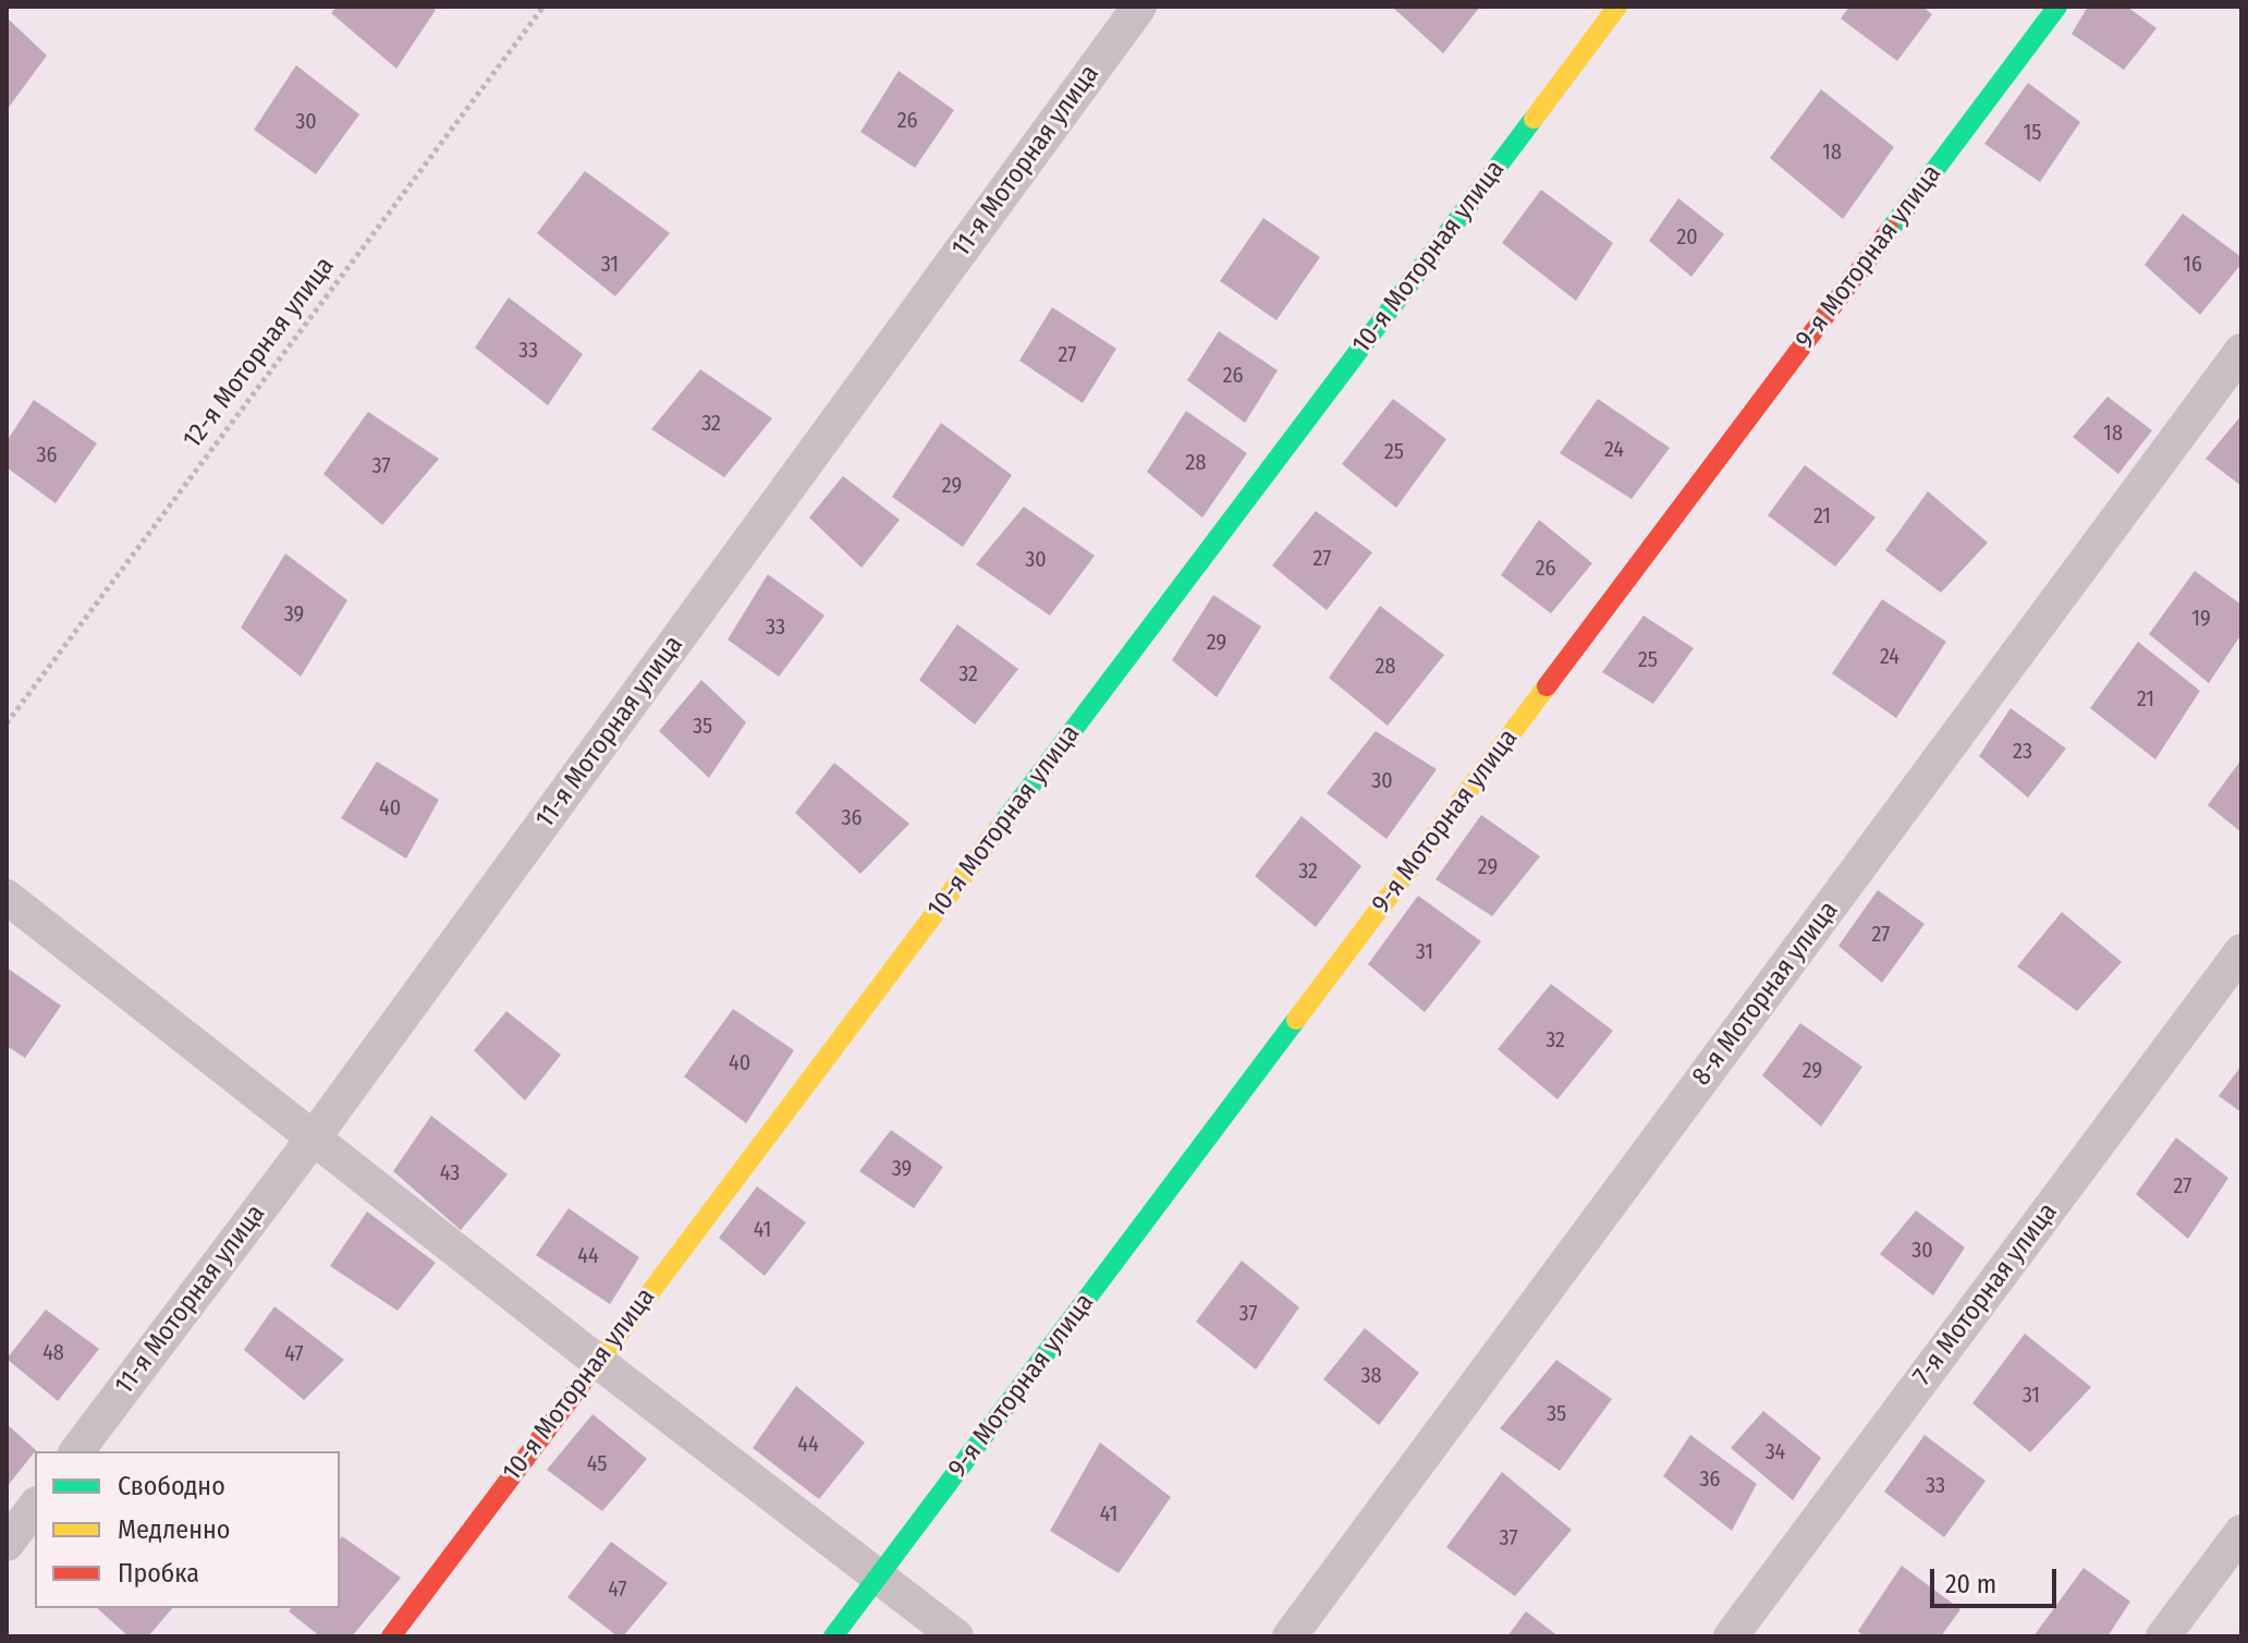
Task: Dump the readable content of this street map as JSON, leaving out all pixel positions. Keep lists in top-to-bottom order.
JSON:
{
  "streets": {
    "street": [
      "11-я Моторная улица",
      "10-я Моторная улица",
      "9-я Моторная улица",
      "8-я Моторная улица",
      "7-я Моторная улица"
    ],
    "path": ["12-я Моторная улица"]
  },
  "house_numbers": [
    "26",
    "30",
    "15",
    "18",
    "20",
    "31",
    "16",
    "33",
    "27",
    "26",
    "32",
    "18",
    "24",
    "25",
    "36",
    "28",
    "37",
    "29",
    "21",
    "27",
    "30",
    "26",
    "39",
    "19",
    "33",
    "29",
    "24",
    "25",
    "28",
    "32",
    "21",
    "35",
    "23",
    "30",
    "40",
    "36",
    "29",
    "32",
    "27",
    "31",
    "32",
    "40",
    "29",
    "39",
    "43",
    "27",
    "41",
    "30",
    "44",
    "37",
    "48",
    "47",
    "38",
    "31",
    "35",
    "44",
    "34",
    "45",
    "36",
    "33",
    "41",
    "37",
    "47"
  ],
  "legend": ["Свободно", "Медленно", "Пробка"],
  "scale_bar": "20 m"
}
